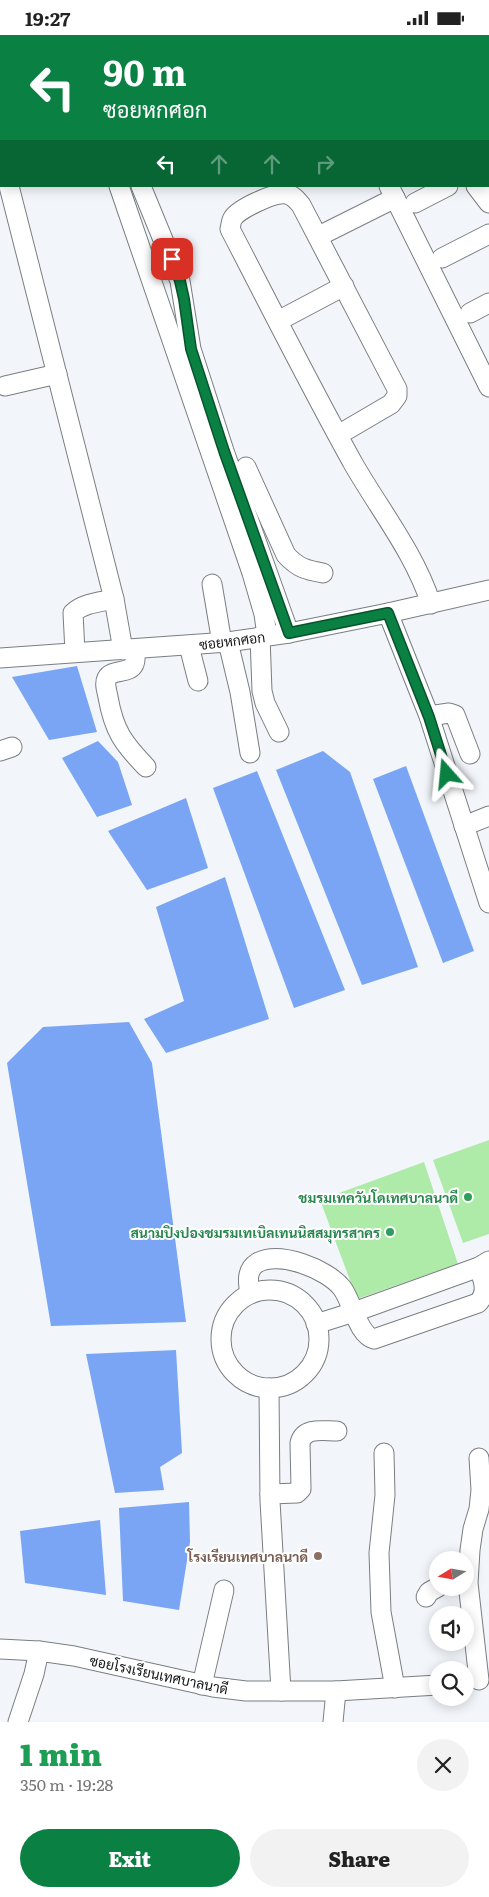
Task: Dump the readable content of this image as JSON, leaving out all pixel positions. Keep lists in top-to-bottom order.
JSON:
{
  "streets": {
    "street": ["ซอยหกศอก", "ซอยโรงเรียนเทศบาลนาดี"]
  },
  "places": ["ชมรมเทควันโดเทศบาลนาดี", "สนามปิงปองชมรมเทเบิลเทนนิสสมุทรสาคร", "โรงเรียนเทศบาลนาดี"],
  "north": "left",
  "page": {
    "status": "19:27",
    "turn": ["90 m", "ซอยหกศอก"],
    "heading": ["1 min", "350 m · 19:28"],
    "buttons": ["Exit", "Share"]
  }
}
